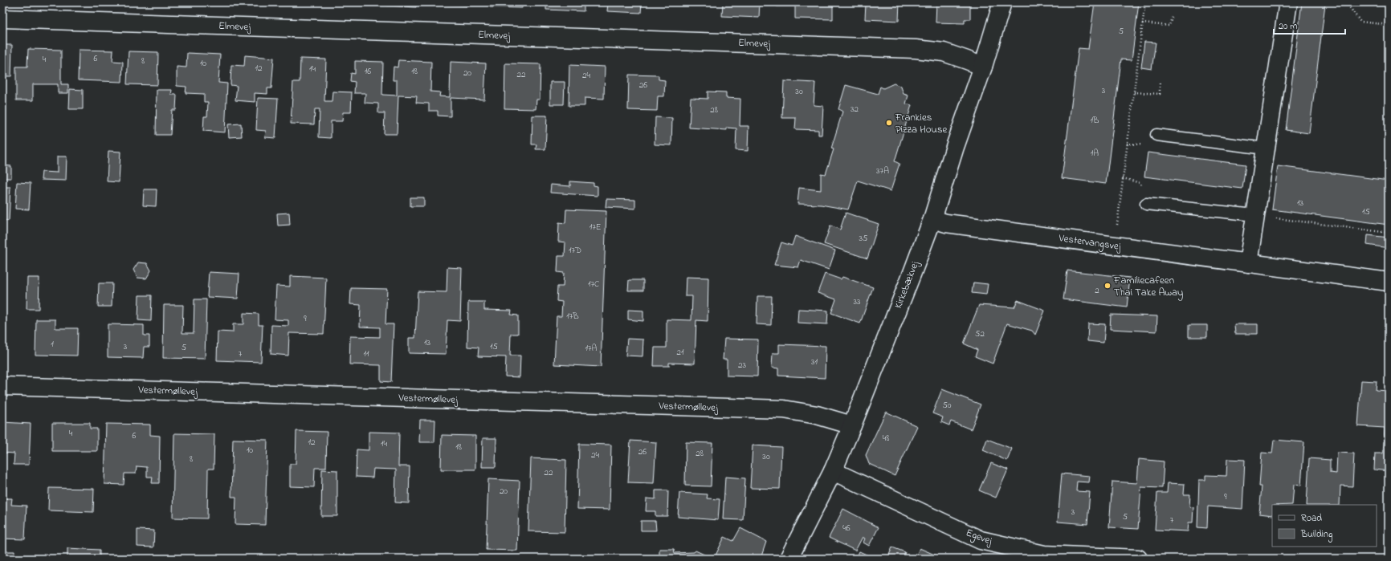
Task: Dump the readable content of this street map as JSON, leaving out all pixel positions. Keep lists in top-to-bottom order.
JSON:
{
  "streets": {
    "street": [
      "Elmevej",
      "Vestervangsvej",
      "Kirkebækvej",
      "Vestermøllevej",
      "Egevej"
    ]
  },
  "crossings": [
    ["Elmevej", "Kirkebækvej"],
    ["Vestervangsvej", "Kirkebækvej"],
    ["Kirkebækvej", "Vestermøllevej"],
    ["Kirkebækvej", "Egevej"]
  ],
  "places": ["Frankies Pizza House", "Familiecafeen Thai Take Away"],
  "house_numbers": [
    "5",
    "6",
    "4",
    "8",
    "10",
    "12",
    "14",
    "16",
    "18",
    "20",
    "22",
    "24",
    "26",
    "3",
    "30",
    "32",
    "28",
    "1B",
    "1A",
    "37A",
    "13",
    "15",
    "17E",
    "35",
    "17D",
    "17C",
    "2",
    "33",
    "17B",
    "9",
    "52",
    "13",
    "1",
    "3",
    "15",
    "5",
    "17A",
    "21",
    "7",
    "11",
    "31",
    "23",
    "50",
    "4",
    "6",
    "48",
    "12",
    "14",
    "18",
    "10",
    "26",
    "28",
    "24",
    "30",
    "8",
    "22",
    "20",
    "9",
    "3",
    "5",
    "7",
    "46"
  ],
  "legend": ["Road", "Building"],
  "scale_bar": "20 m"
}
